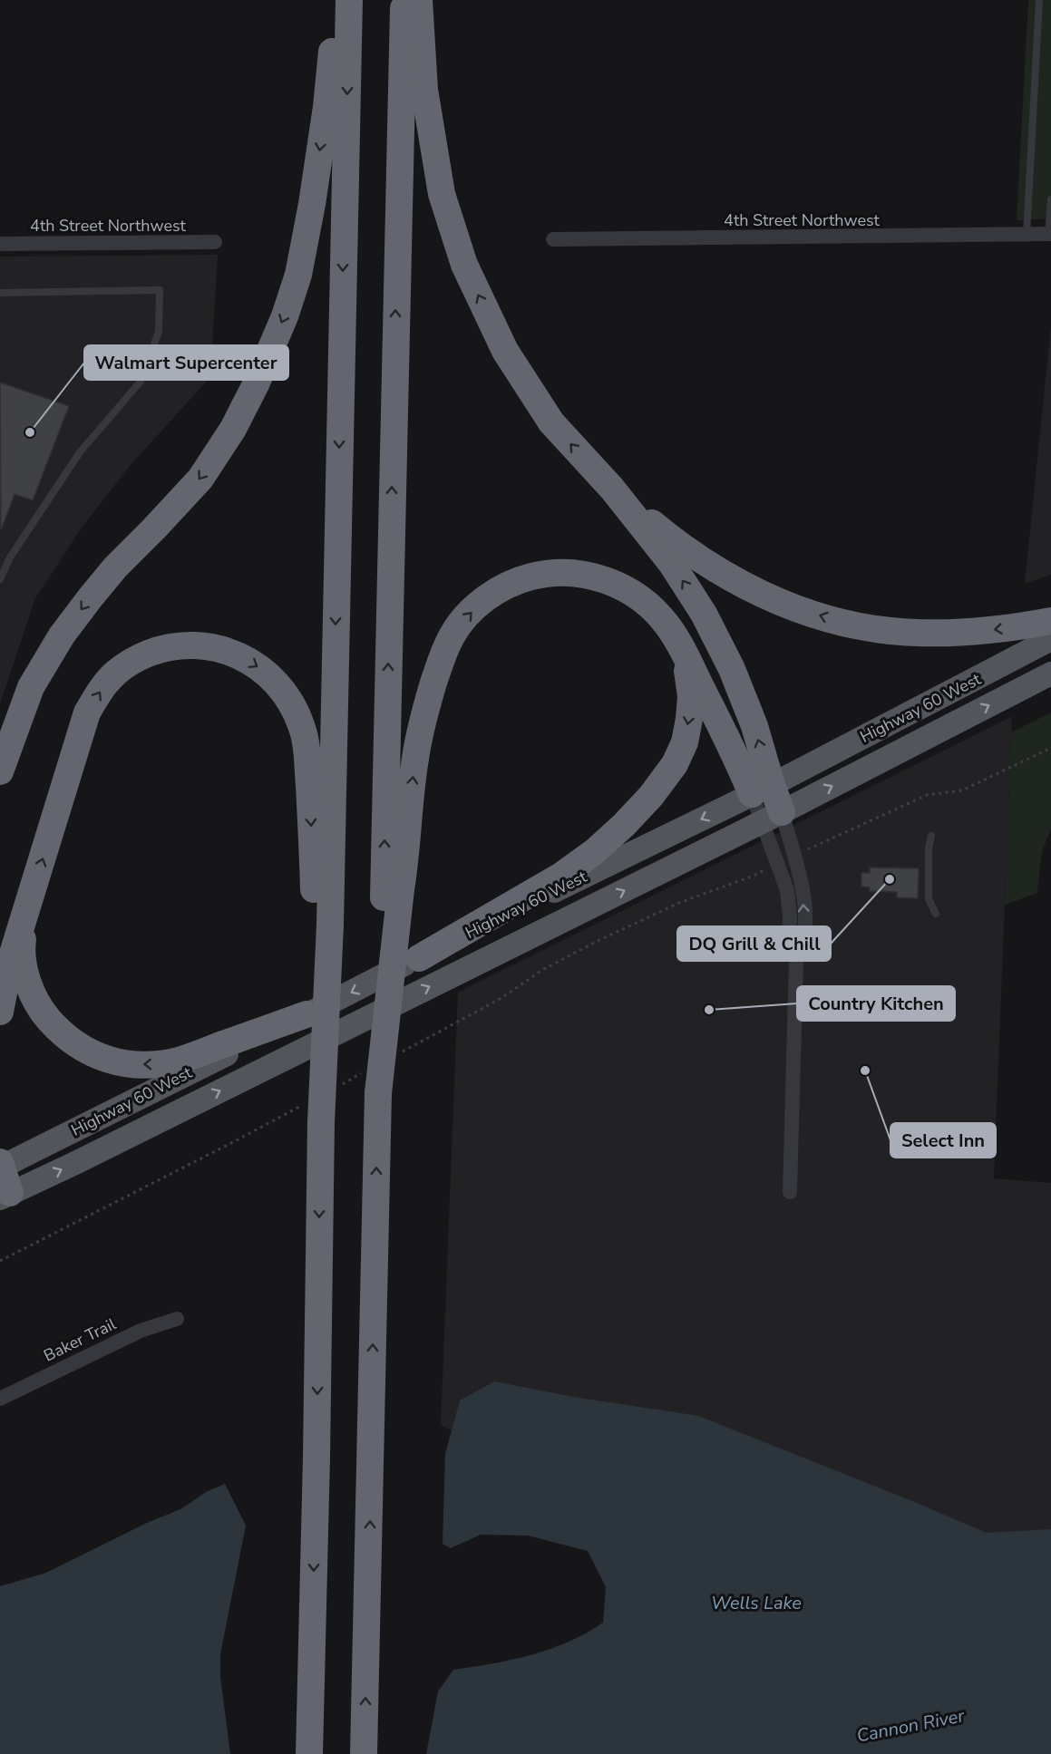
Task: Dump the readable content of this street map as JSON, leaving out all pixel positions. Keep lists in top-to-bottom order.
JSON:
{
  "streets": {
    "main road": ["Highway 60 West"],
    "street": ["4th Street Northwest", "Baker Trail"]
  },
  "water": ["Wells Lake", "Cannon River"],
  "places": [
    "Walmart Supercenter",
    "DQ Grill & Chill",
    "Country Kitchen",
    "Select Inn"
  ]
}
